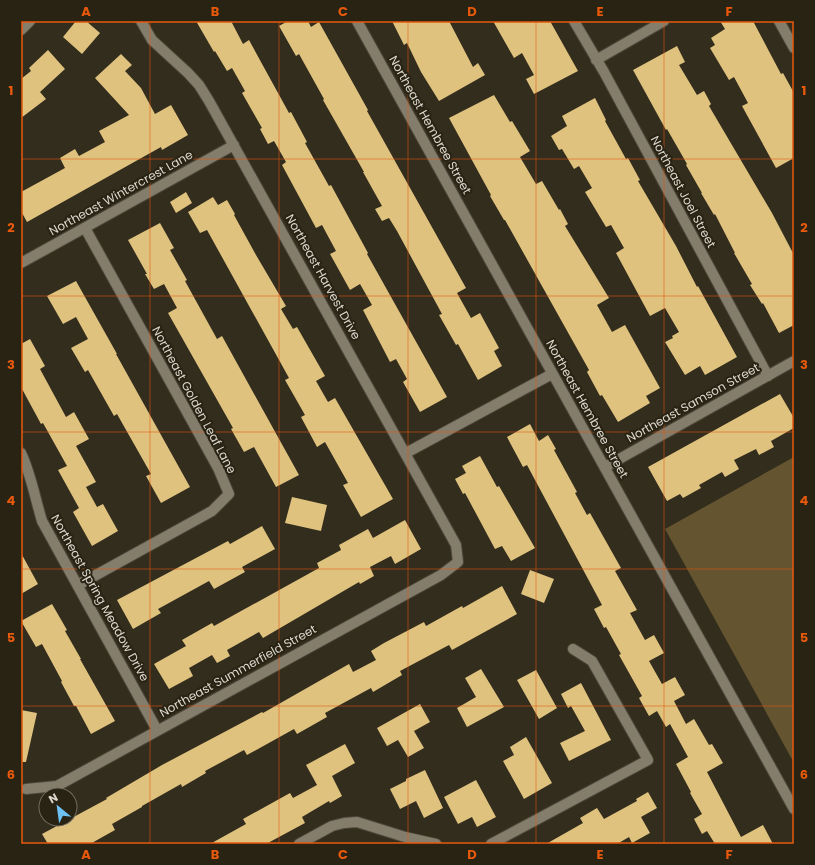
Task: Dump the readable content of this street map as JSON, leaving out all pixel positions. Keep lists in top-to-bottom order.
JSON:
{
  "streets": {
    "street": [
      "Northeast Hembree Street",
      "Northeast Joel Street",
      "Northeast Wintercrest Lane",
      "Northeast Harvest Drive",
      "Northeast Golden Leaf Lane",
      "Northeast Samson Street",
      "Northeast Spring Meadow Drive",
      "Northeast Summerfield Street"
    ]
  },
  "crossings": [
    ["Northeast Hembree Street", "Northeast Samson Street"],
    ["Northeast Joel Street", "Northeast Samson Street"],
    ["Northeast Wintercrest Lane", "Northeast Harvest Drive"],
    ["Northeast Wintercrest Lane", "Northeast Golden Leaf Lane"],
    ["Northeast Harvest Drive", "Northeast Summerfield Street"],
    ["Northeast Golden Leaf Lane", "Northeast Spring Meadow Drive"],
    ["Northeast Spring Meadow Drive", "Northeast Summerfield Street"]
  ],
  "north": "top left",
  "grid": {
    "columns": [
      "A",
      "B",
      "C",
      "D",
      "E",
      "F"
    ],
    "rows": [
      "1",
      "2",
      "3",
      "4",
      "5",
      "6"
    ]
  }
}
